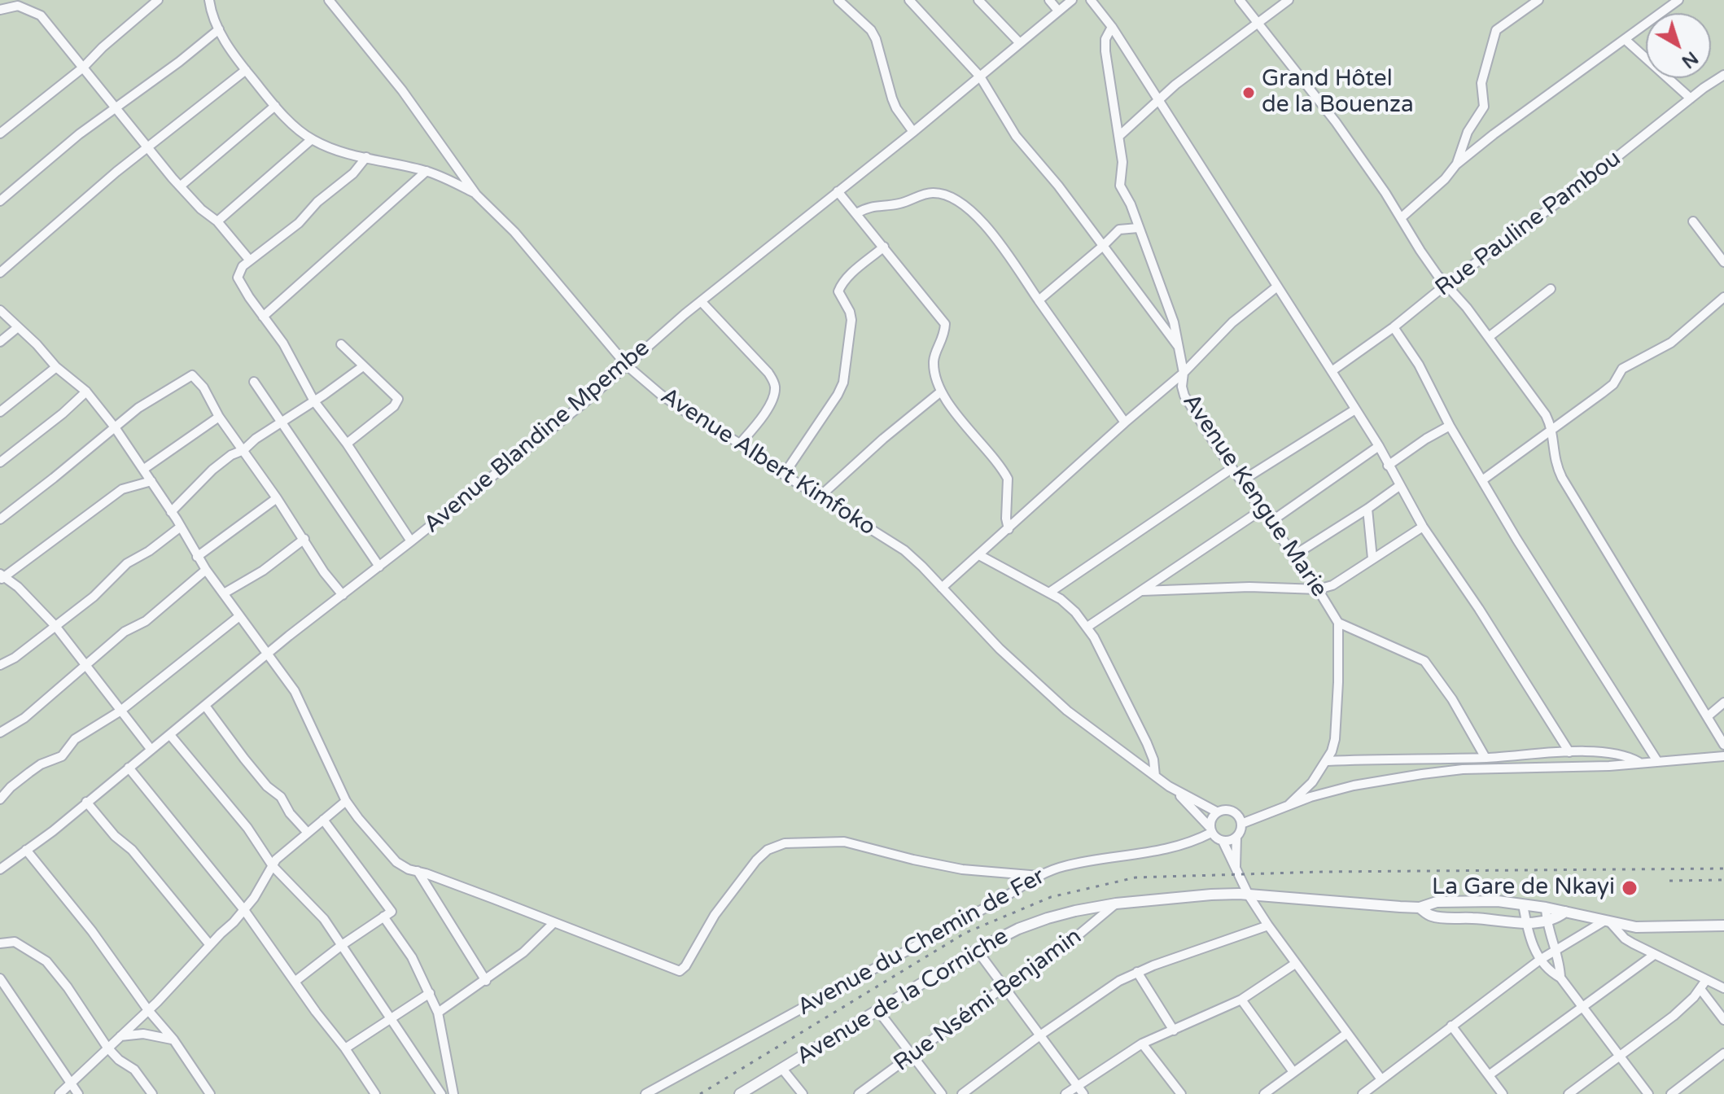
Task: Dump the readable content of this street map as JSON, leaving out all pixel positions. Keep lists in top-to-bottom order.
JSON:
{
  "streets": {
    "street": [
      "Rue Pauline Pambou",
      "Avenue Blandine Mpembe",
      "Avenue Albert Kimfoko",
      "Avenue Kengue Marie",
      "Avenue du Chemin de Fer",
      "Avenue de la Corniche",
      "Rue Nsémi Benjamin"
    ]
  },
  "crossings": [
    ["Avenue Blandine Mpembe", "Avenue Albert Kimfoko"],
    ["Avenue Albert Kimfoko", "Avenue du Chemin de Fer"],
    ["Avenue de la Corniche", "Rue Nsémi Benjamin"]
  ],
  "places": ["Grand Hôtel de la Bouenza", "La Gare de Nkayi"],
  "north": "bottom right"
}
